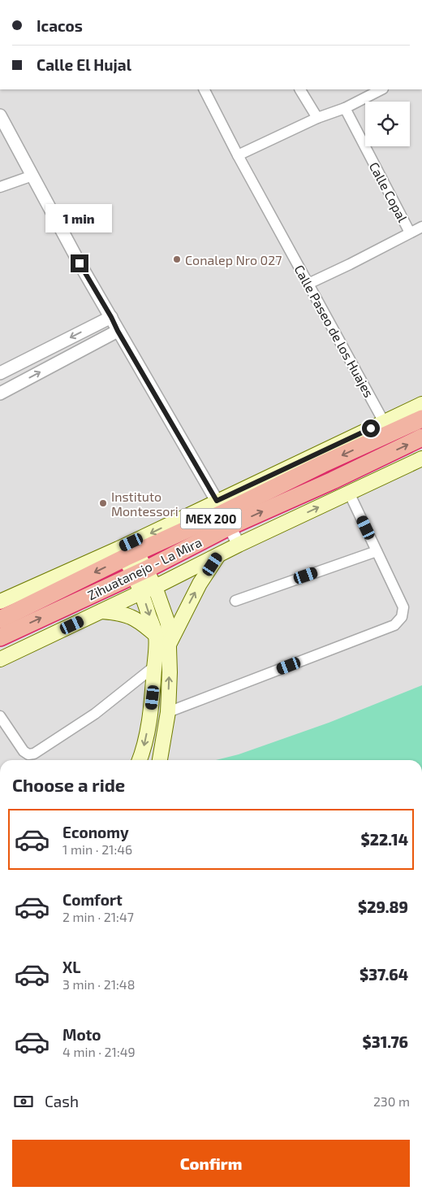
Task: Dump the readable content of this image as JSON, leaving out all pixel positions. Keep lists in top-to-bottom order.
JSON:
{
  "streets": {
    "highway": ["MEX 200", "Zihuatanejo - La Mira"],
    "street": ["Calle Copal", "Calle Paseo de los Huajes"]
  },
  "places": ["Conalep Nro 027", "Instituto Montessori"],
  "page": {
    "banner": ["Icacos", "Calle El Hujal"],
    "bubble": "1 min",
    "heading": "Choose a ride",
    "list": [
      {
        "name": "Economy",
        "note": "1 min · 21:46",
        "value": "$22.14"
      },
      {
        "name": "Comfort",
        "note": "2 min · 21:47",
        "value": "$29.89"
      },
      {
        "name": "XL",
        "note": "3 min · 21:48",
        "value": "$37.64"
      },
      {
        "name": "Moto",
        "note": "4 min · 21:49",
        "value": "$31.76"
      }
    ],
    "pay": ["Cash", "230 m"],
    "buttons": "Confirm"
  }
}
